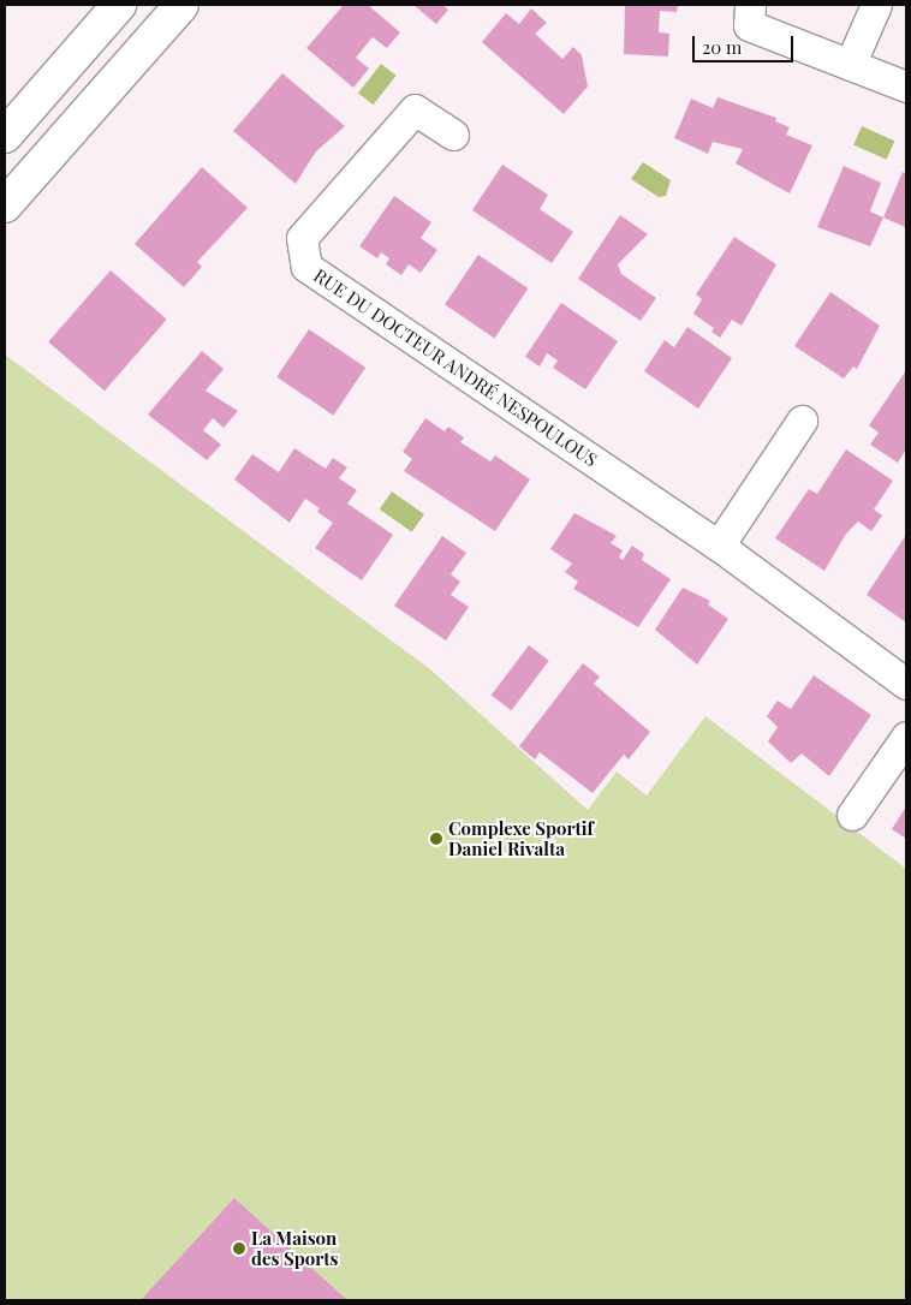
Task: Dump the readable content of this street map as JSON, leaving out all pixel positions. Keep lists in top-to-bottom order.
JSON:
{
  "streets": {
    "street": ["RUE DU DOCTEUR ANDRÉ NESPOULOUS"]
  },
  "places": ["Complexe Sportif Daniel Rivalta", "La Maison des Sports"],
  "scale_bar": "20 m"
}
